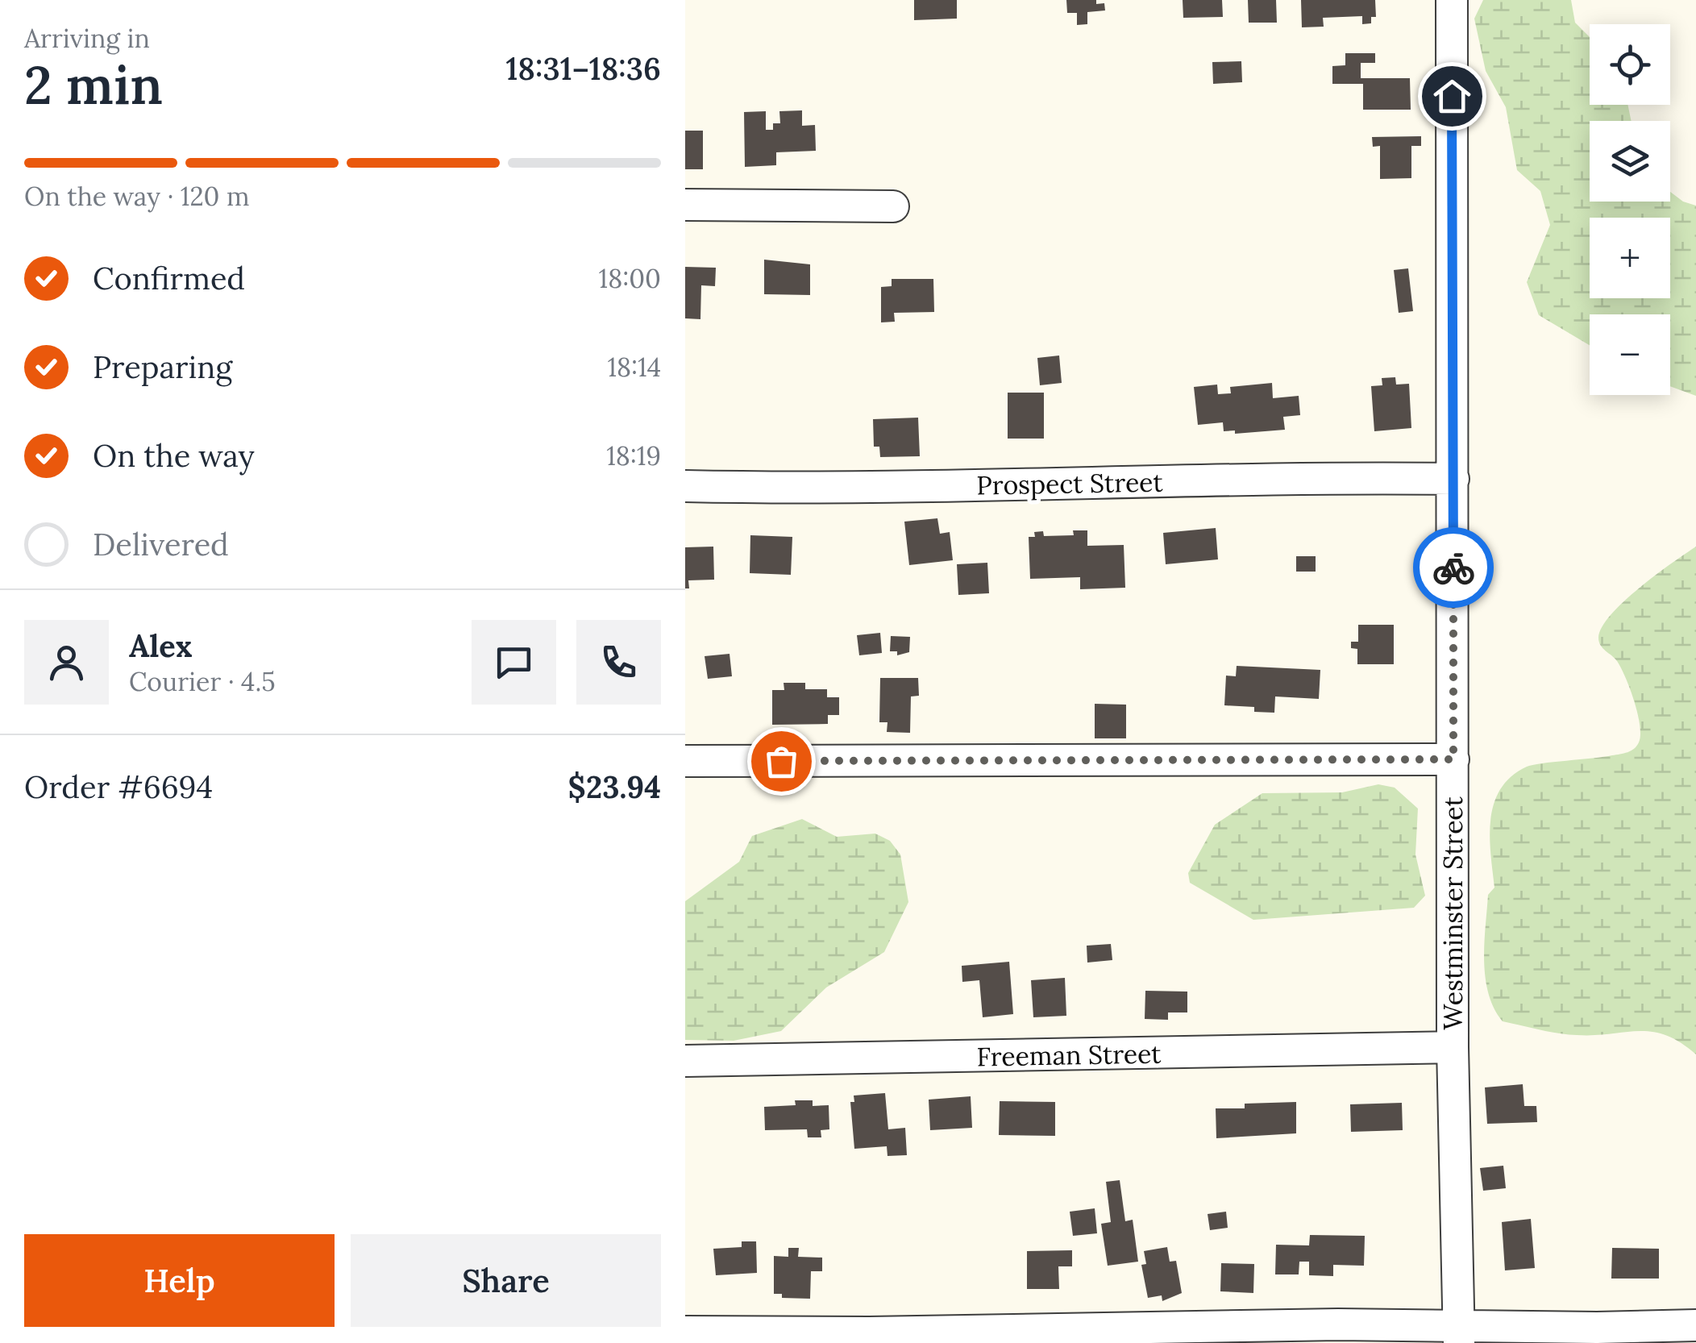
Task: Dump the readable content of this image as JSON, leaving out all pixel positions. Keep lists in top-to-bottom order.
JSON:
{
  "streets": {
    "street": ["Prospect Street", "Westminster Street", "Freeman Street"]
  },
  "crossings": [
    ["Prospect Street", "Westminster Street"],
    ["Westminster Street", "Freeman Street"]
  ],
  "page": {
    "heading": ["2 min", "Arriving in", "18:31–18:36"],
    "panel": [
      "Alex",
      "Courier · 4.5",
      "Order #6694",
      "$23.94"
    ],
    "map_buttons": ["+", "−"],
    "bar": "On the way · 120 m",
    "list": [
      ["Confirmed", "18:00"],
      ["Preparing", "18:14"],
      ["On the way", "18:19"],
      "Delivered"
    ],
    "buttons": ["Help", "Share"]
  }
}
